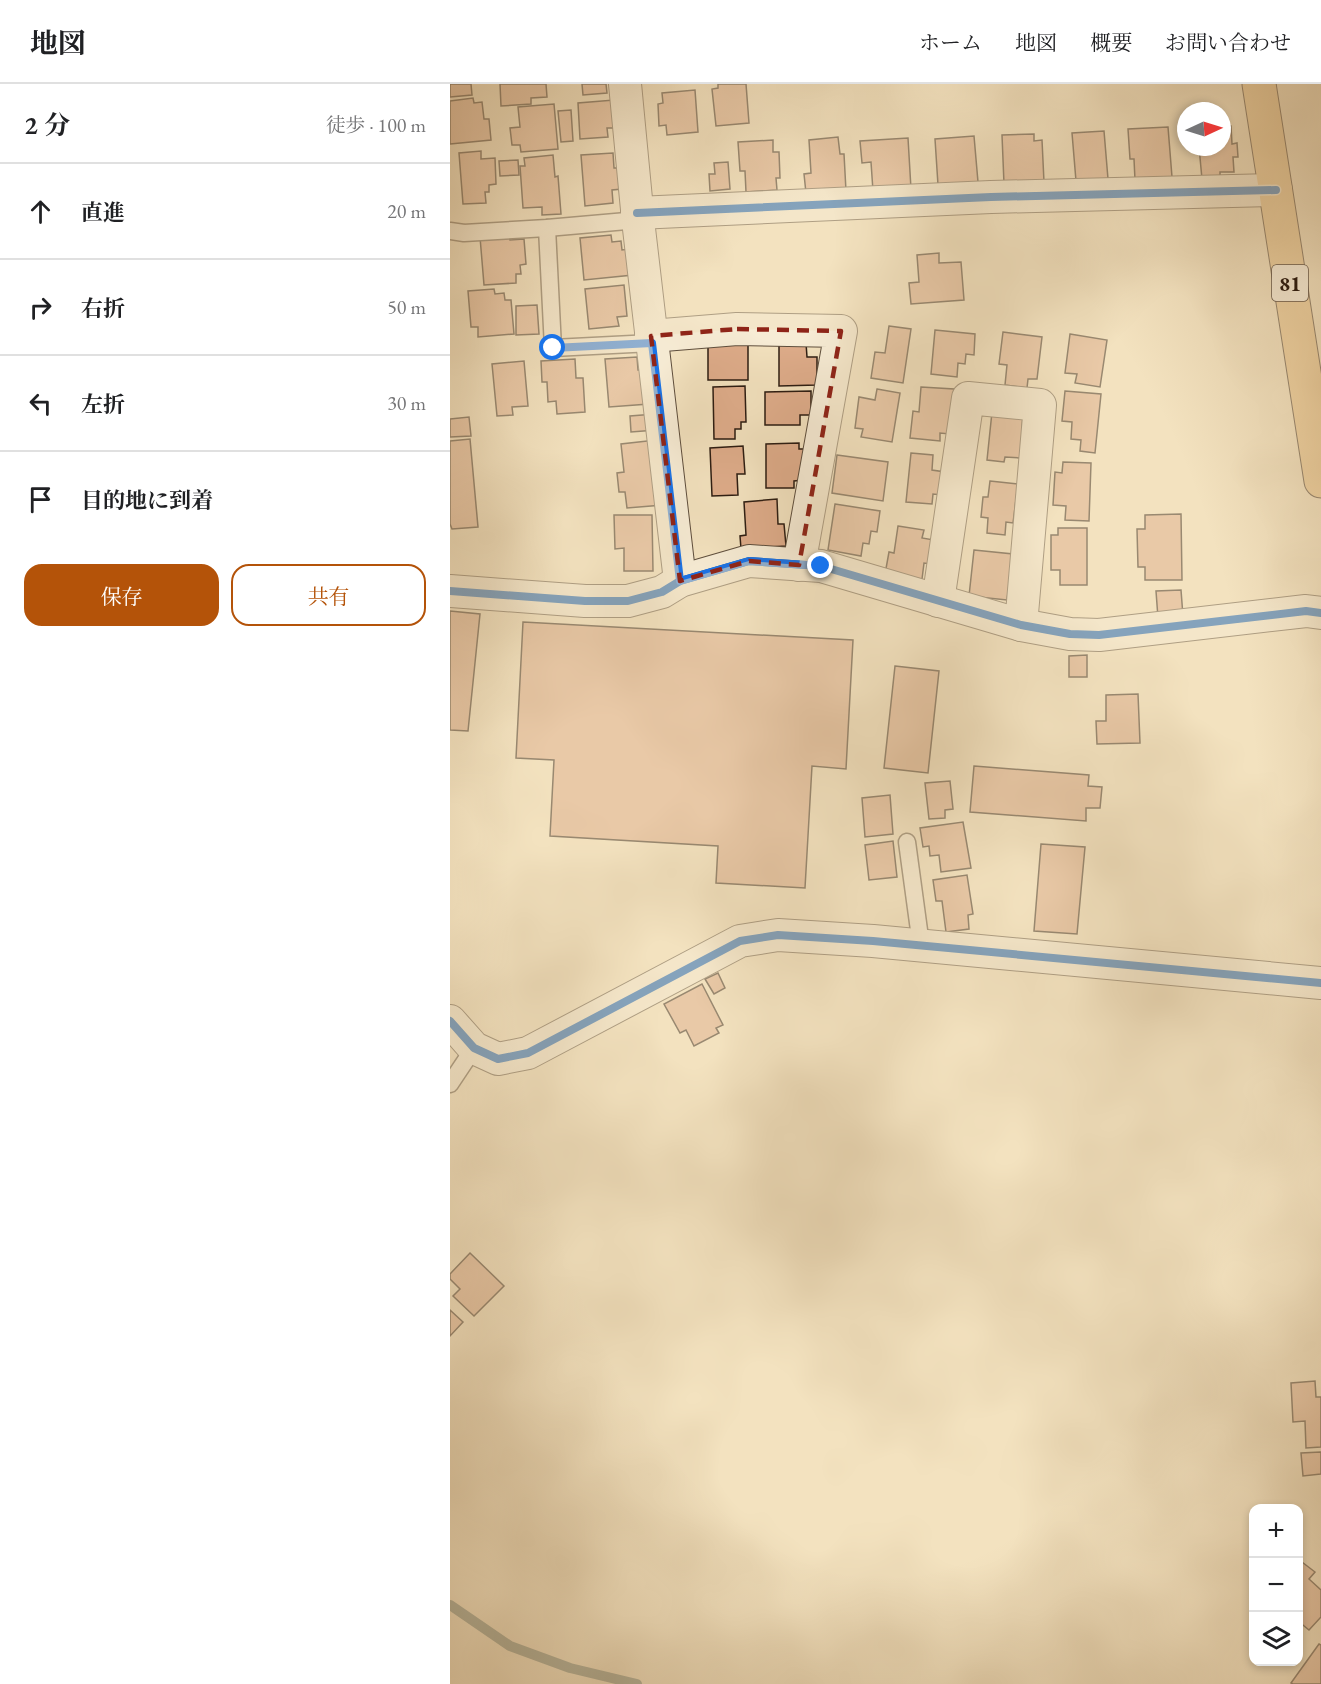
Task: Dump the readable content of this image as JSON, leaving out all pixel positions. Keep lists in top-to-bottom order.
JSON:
{
  "streets": {
    "main road": ["81"]
  },
  "north": "right",
  "page": {
    "header": "地図",
    "nav": [
      "ホーム",
      "地図",
      "概要",
      "お問い合わせ"
    ],
    "heading": ["2 分", "徒歩 · 100 m"],
    "list": [
      ["直進", "20 m"],
      ["右折", "50 m"],
      ["左折", "30 m"],
      "目的地に到着"
    ],
    "buttons": ["保存", "共有"],
    "map_buttons": ["+", "−"]
  }
}
